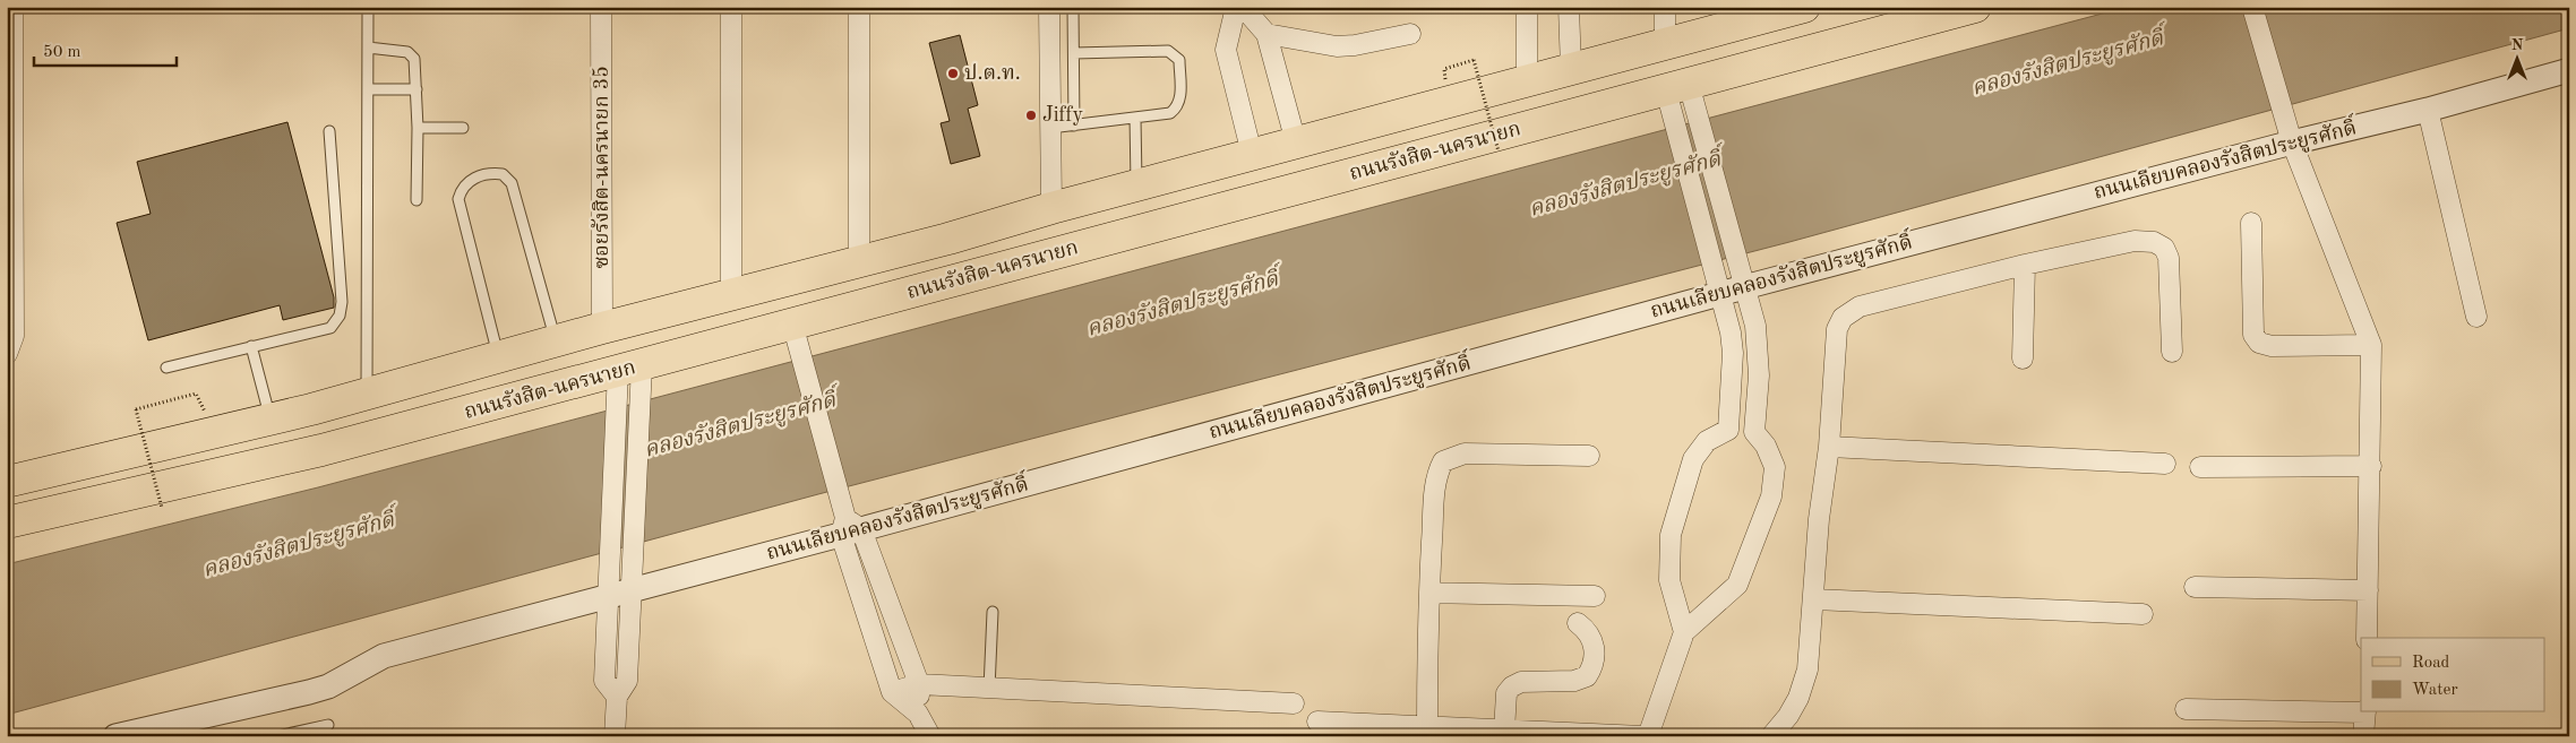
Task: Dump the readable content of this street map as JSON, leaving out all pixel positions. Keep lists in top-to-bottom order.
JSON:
{
  "streets": {
    "main road": ["ถนนรังสิต-นครนายก"],
    "street": ["ถนนเลียบคลองรังสิตประยูรศักดิ์", "ซอยรังสิต-นครนายก 35"]
  },
  "crossings": [
    ["ถนนรังสิต-นครนายก", "ซอยรังสิต-นครนายก 35"]
  ],
  "water": ["คลองรังสิตประยูรศักดิ์"],
  "places": ["ป.ต.ท.", "Jiffy"],
  "legend": ["Road", "Water"],
  "scale_bar": "50 m",
  "north": "top"
}
